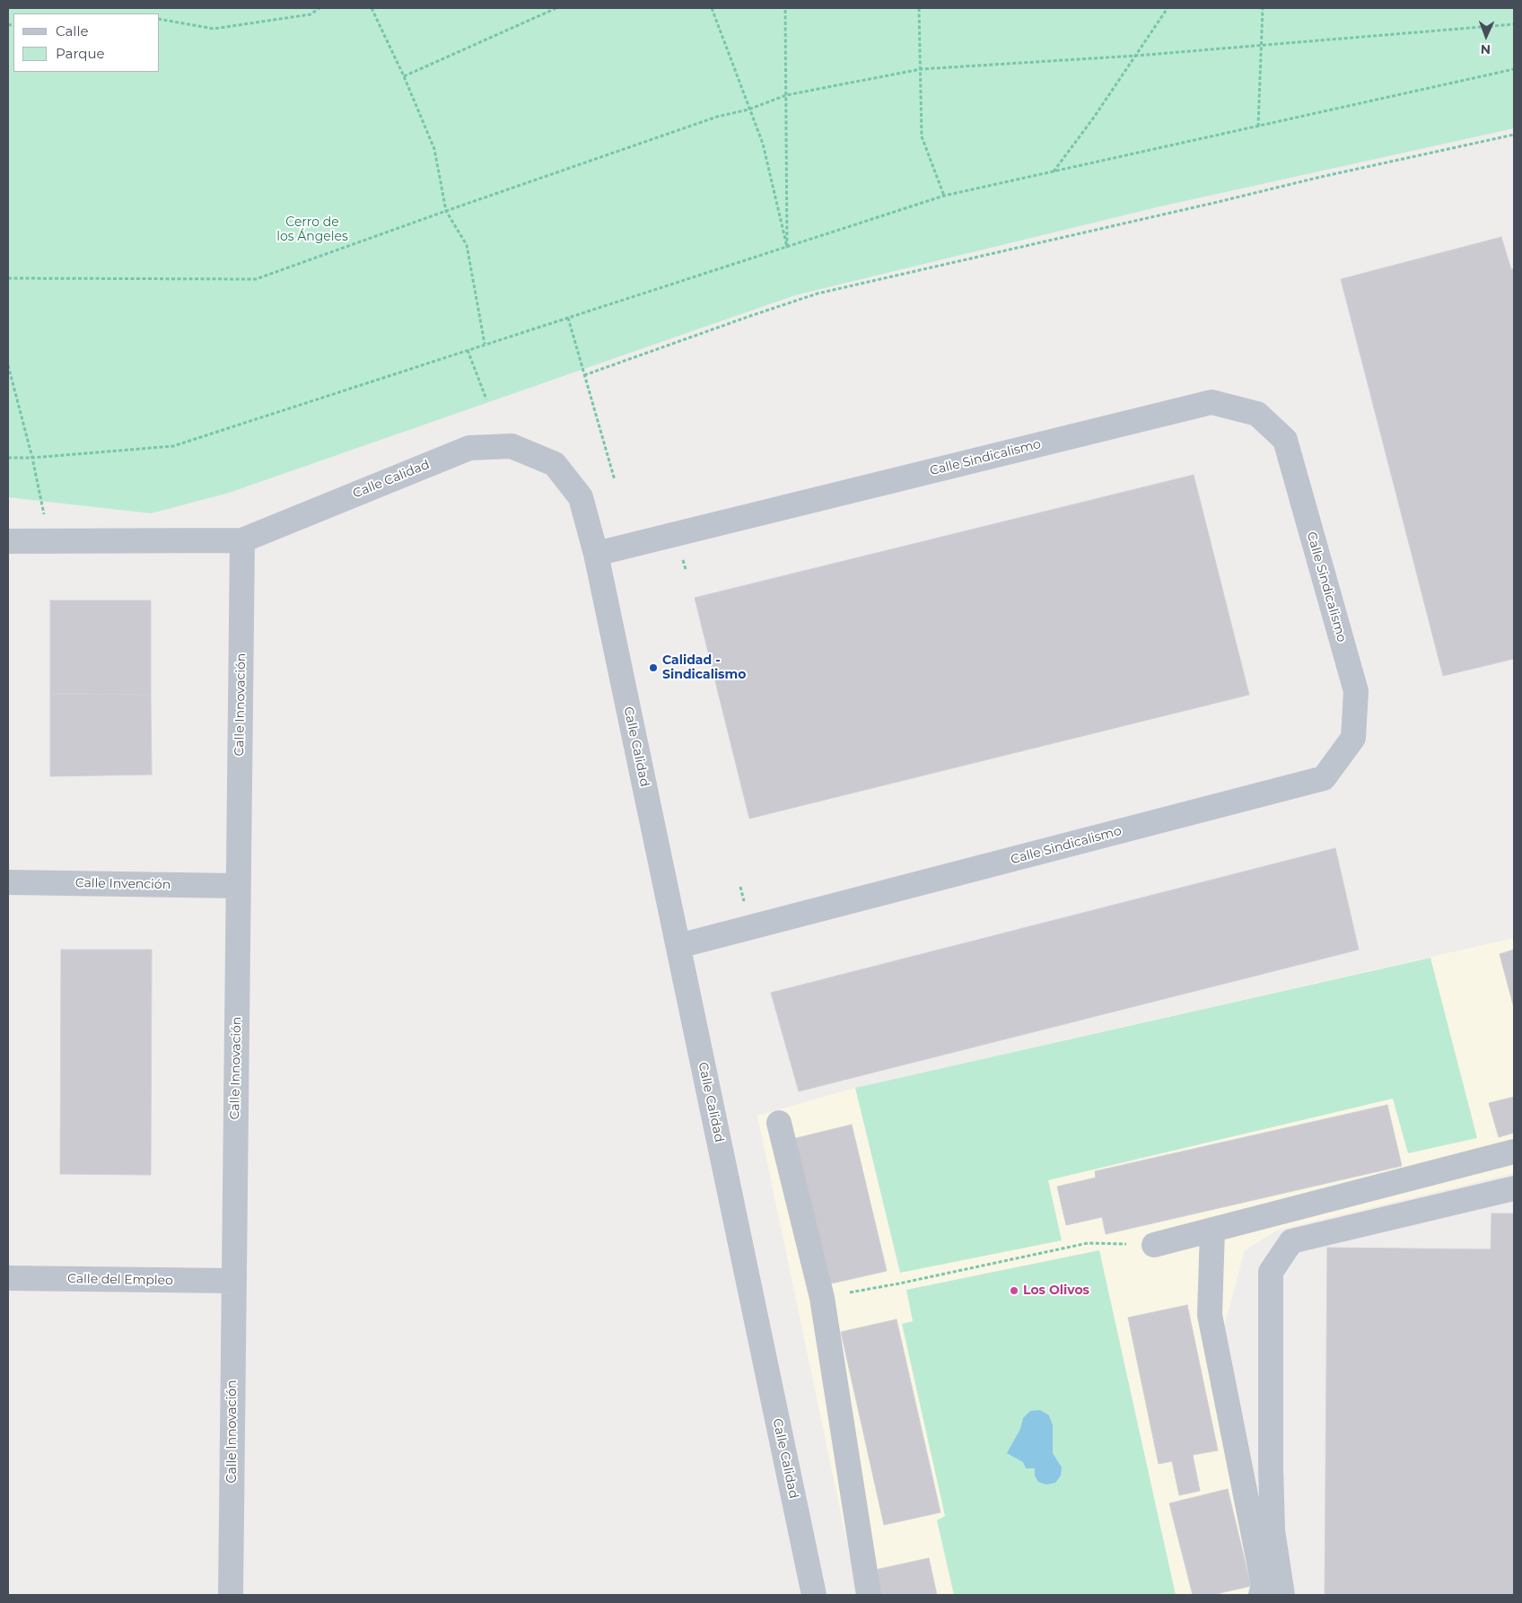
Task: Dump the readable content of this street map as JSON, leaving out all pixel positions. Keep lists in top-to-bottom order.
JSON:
{
  "streets": {
    "street": [
      "Calle Sindicalismo",
      "Calle Calidad",
      "Calle Innovación",
      "Calle Invención",
      "Calle del Empleo"
    ]
  },
  "crossings": [
    ["Calle Sindicalismo", "Calle Calidad"],
    ["Calle Calidad", "Calle Innovación"],
    ["Calle Innovación", "Calle Invención"],
    ["Calle Innovación", "Calle del Empleo"]
  ],
  "parks": ["Cerro de los Ángeles"],
  "places": ["Calidad - Sindicalismo", "Los Olivos"],
  "legend": ["Calle", "Parque"],
  "north": "bottom"
}
